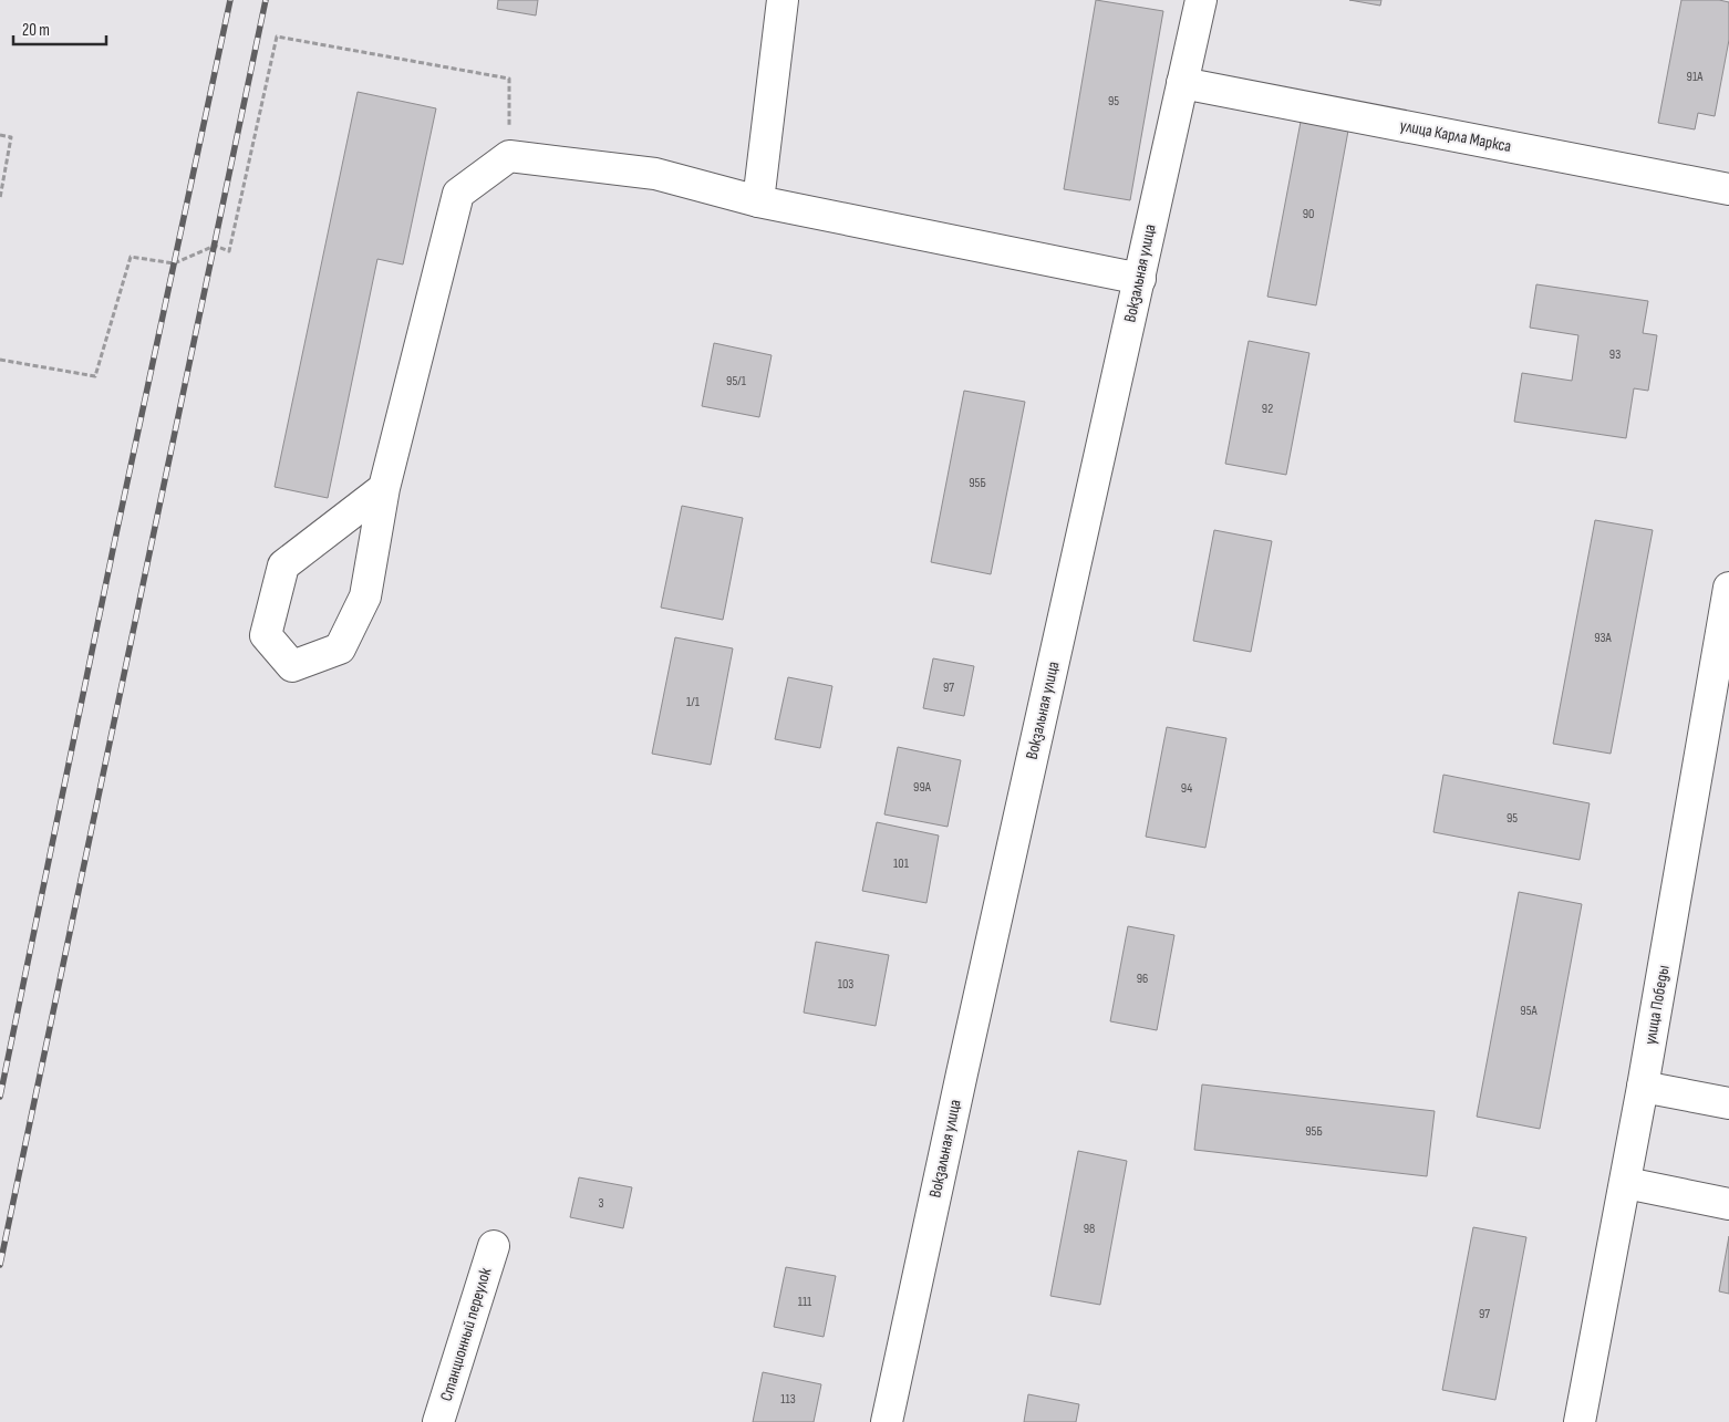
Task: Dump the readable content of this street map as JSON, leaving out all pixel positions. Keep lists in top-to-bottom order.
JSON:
{
  "streets": {
    "street": [
      "улица Карла Маркса",
      "Вокзальная улица",
      "улица Победы",
      "Станционный переулок"
    ]
  },
  "crossings": [
    ["улица Карла Маркса", "Вокзальная улица"]
  ],
  "house_numbers": [
    "91А",
    "95",
    "90",
    "93",
    "95/1",
    "92",
    "95Б",
    "93А",
    "97",
    "1/1",
    "99А",
    "94",
    "95",
    "101",
    "96",
    "103",
    "95А",
    "95Б",
    "3",
    "98",
    "111",
    "97",
    "113"
  ],
  "scale_bar": "20 m"
}
